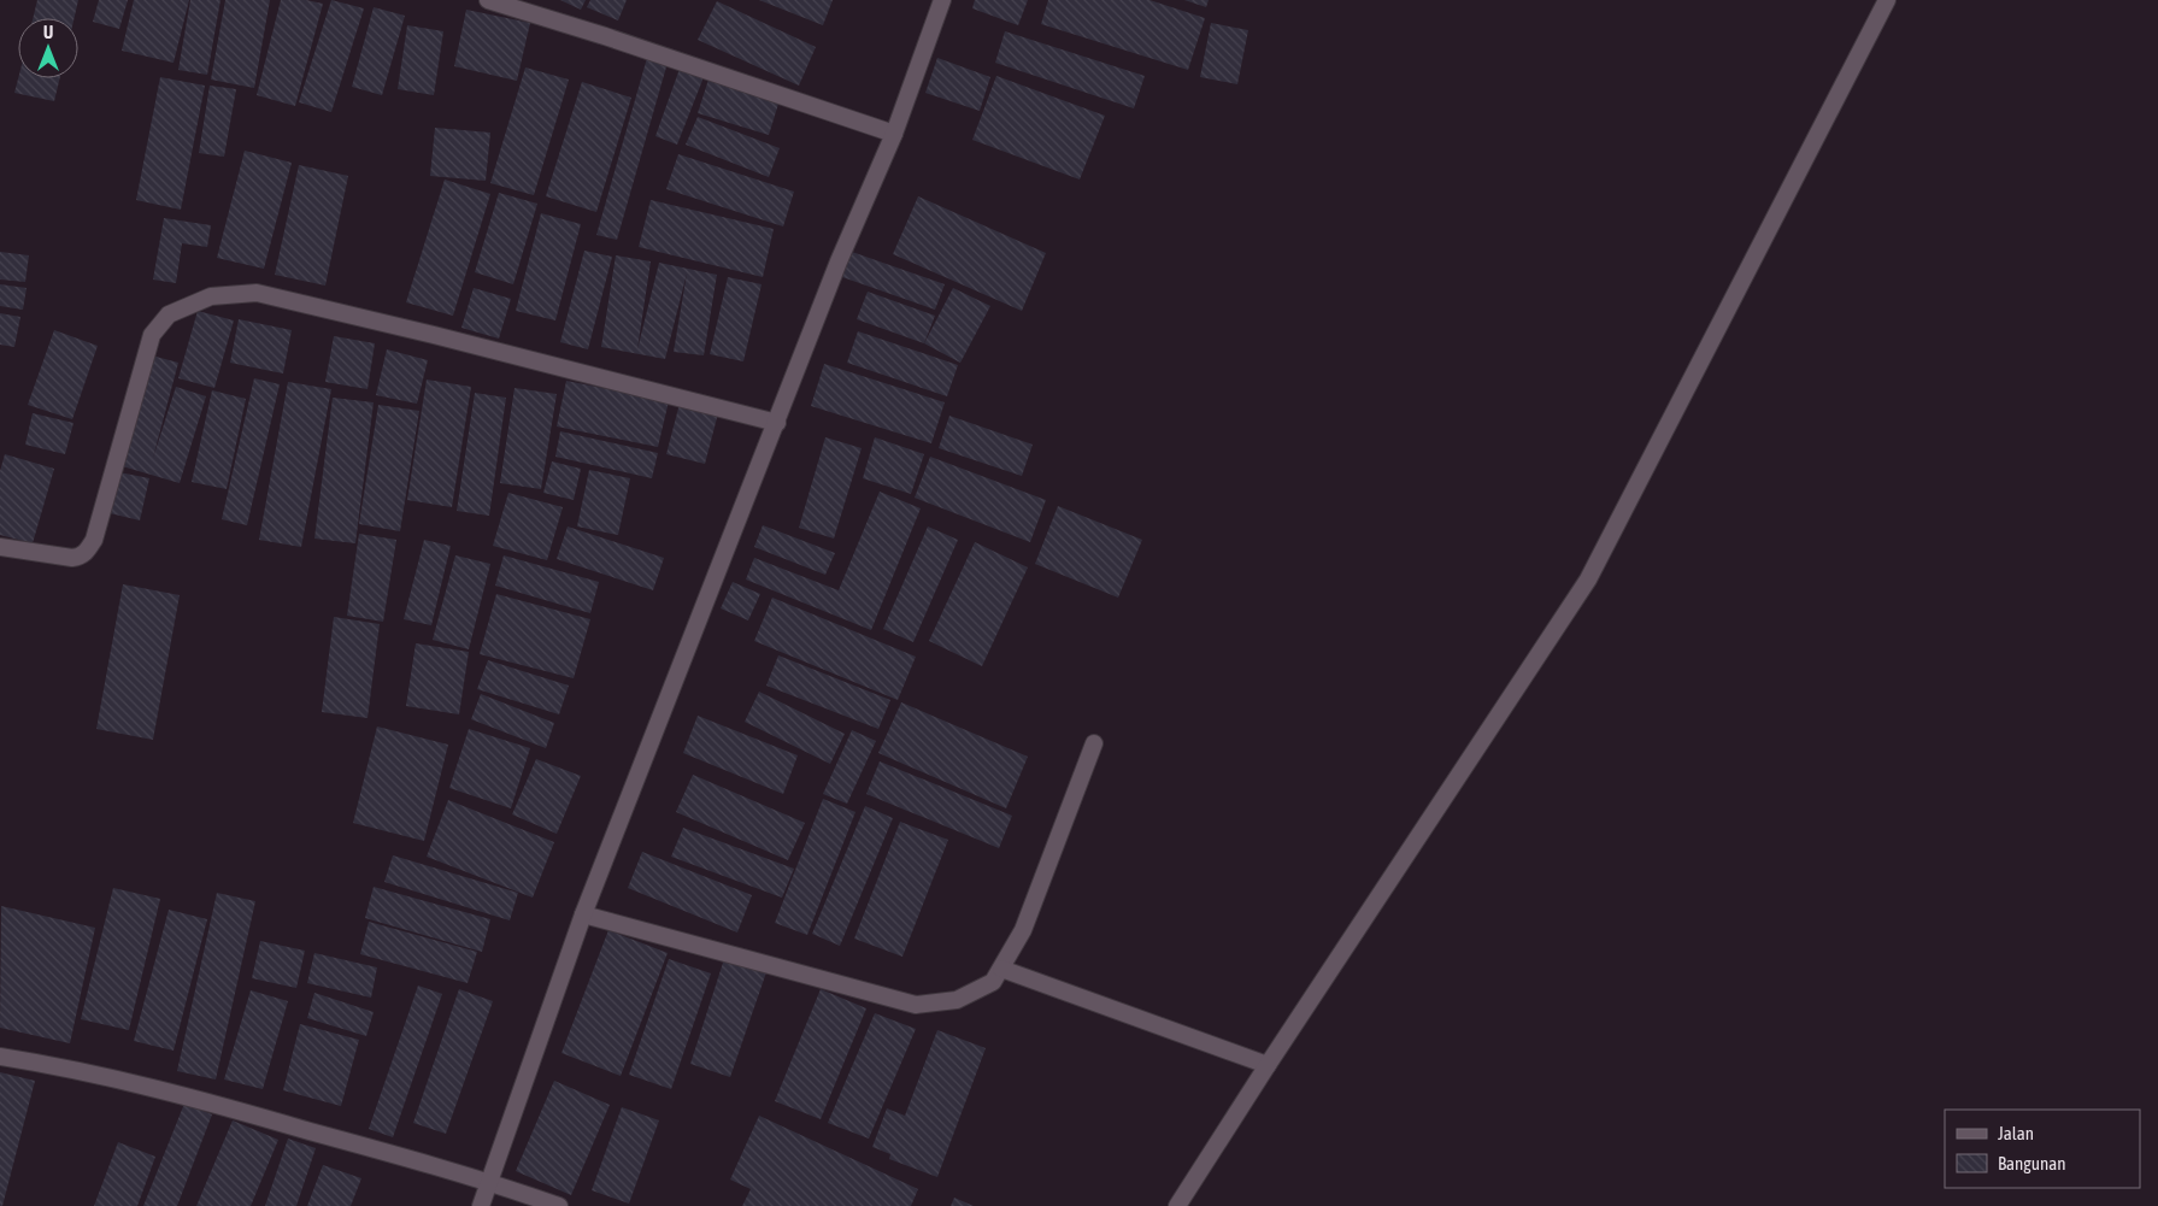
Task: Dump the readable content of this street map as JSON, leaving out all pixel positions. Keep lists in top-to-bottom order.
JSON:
{
  "legend": ["Jalan", "Bangunan"],
  "north": "top"
}
